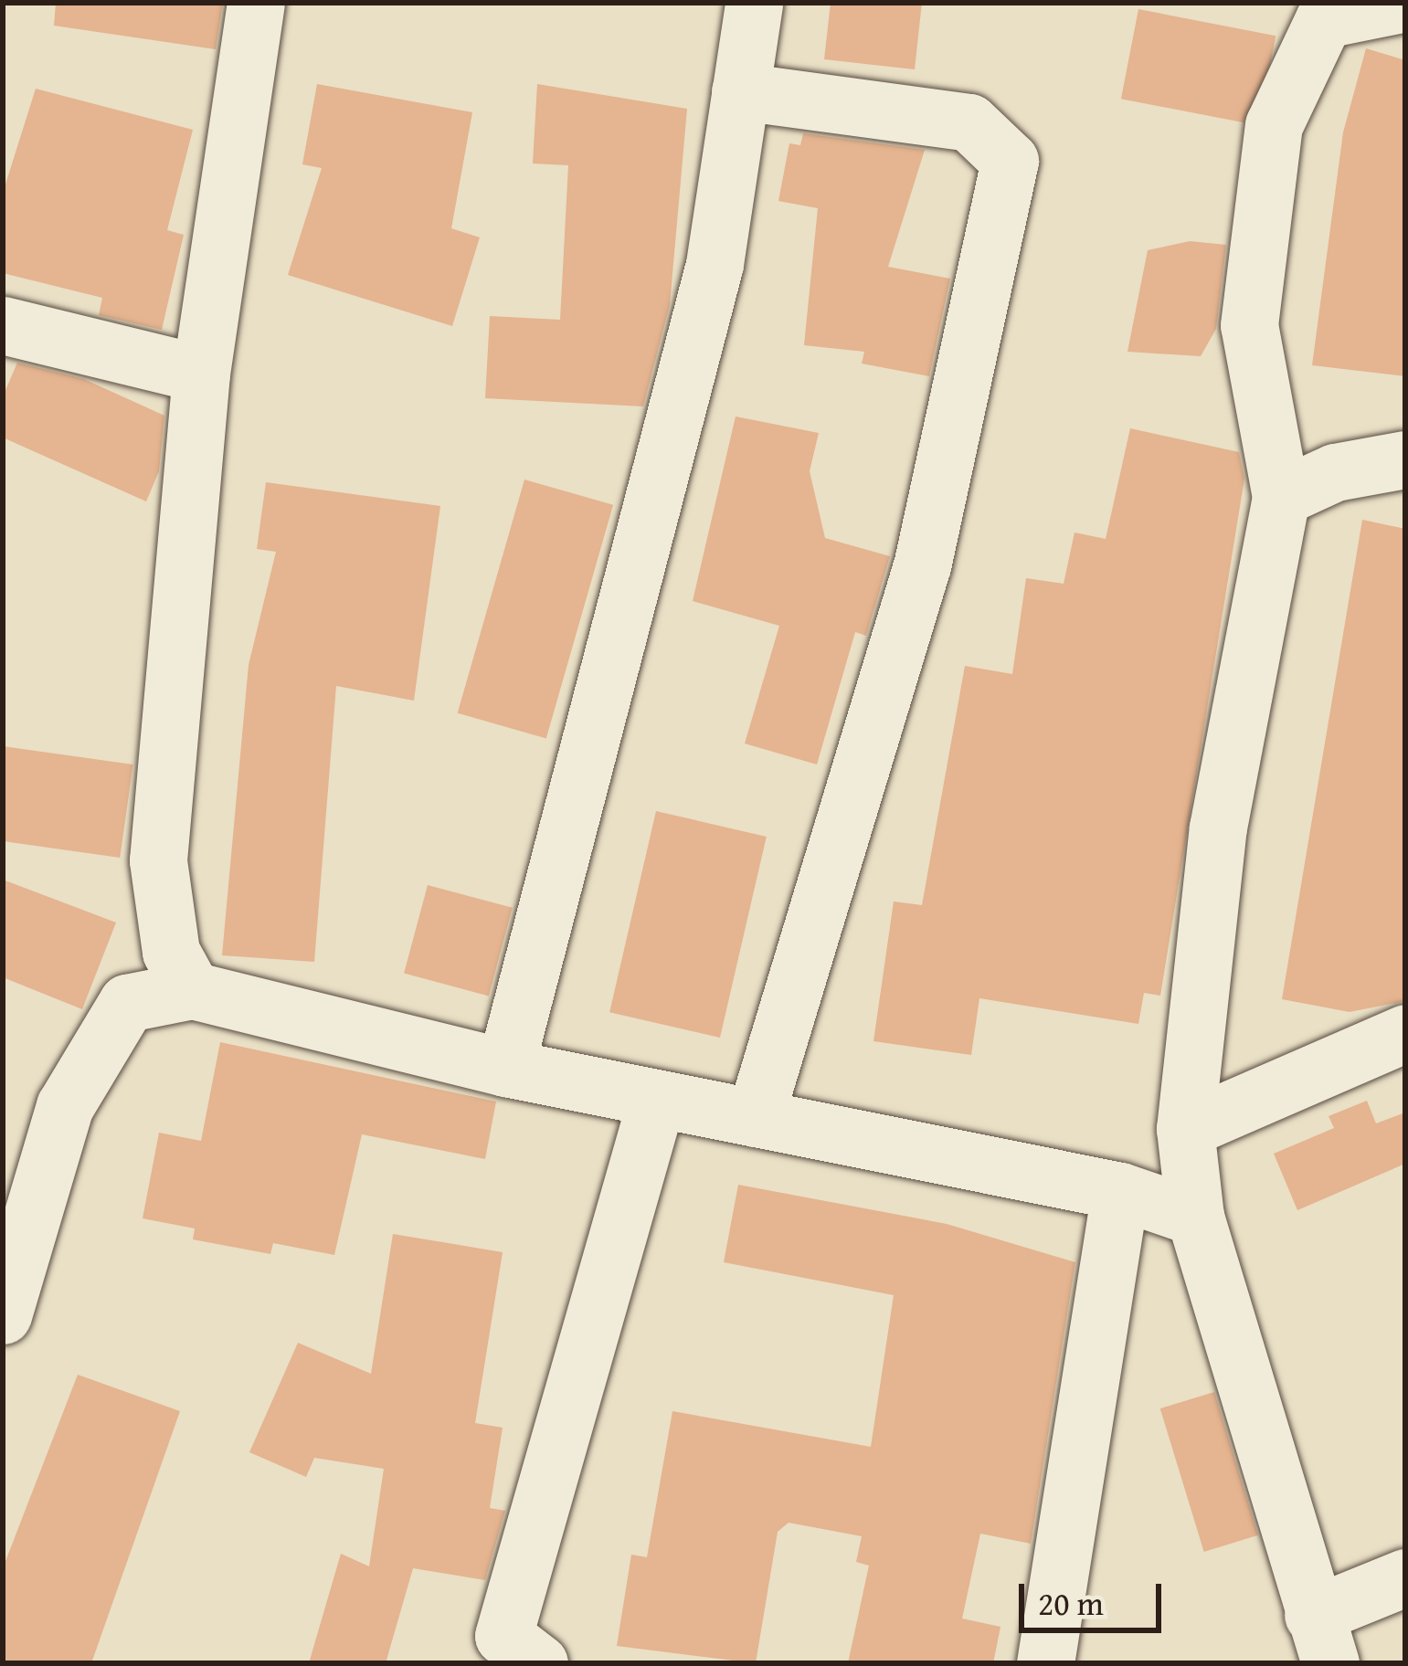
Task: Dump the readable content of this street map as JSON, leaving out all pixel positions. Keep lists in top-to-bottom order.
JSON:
{
  "scale_bar": "20 m"
}
